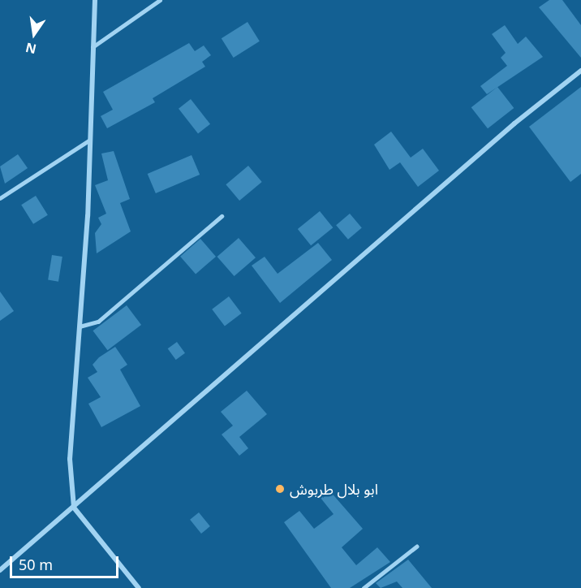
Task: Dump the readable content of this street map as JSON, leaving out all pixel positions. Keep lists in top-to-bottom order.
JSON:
{
  "places": ["ابو بلال طربوش"],
  "scale_bar": "50 m",
  "north": "bottom"
}
